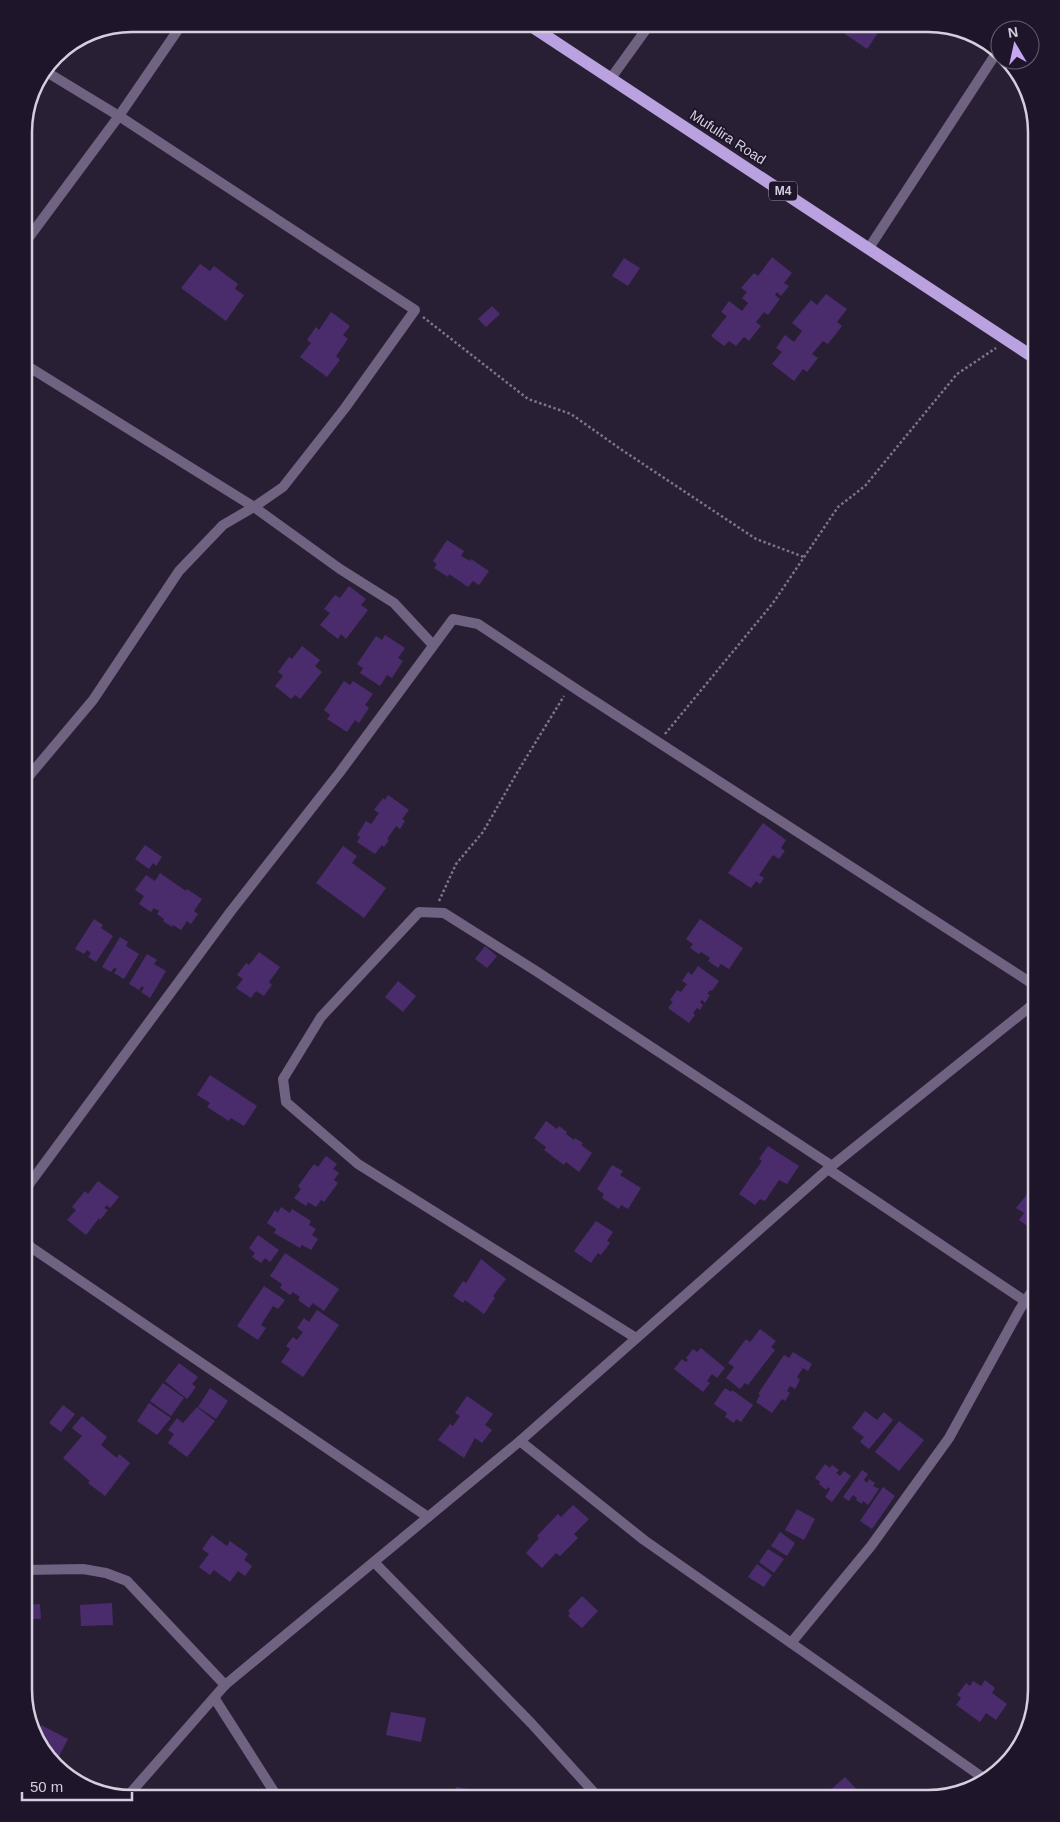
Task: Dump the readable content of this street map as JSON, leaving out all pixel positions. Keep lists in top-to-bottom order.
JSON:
{
  "streets": {
    "main road": ["Mufulira Road", "M4"]
  },
  "scale_bar": "50 m",
  "north": "top"
}
